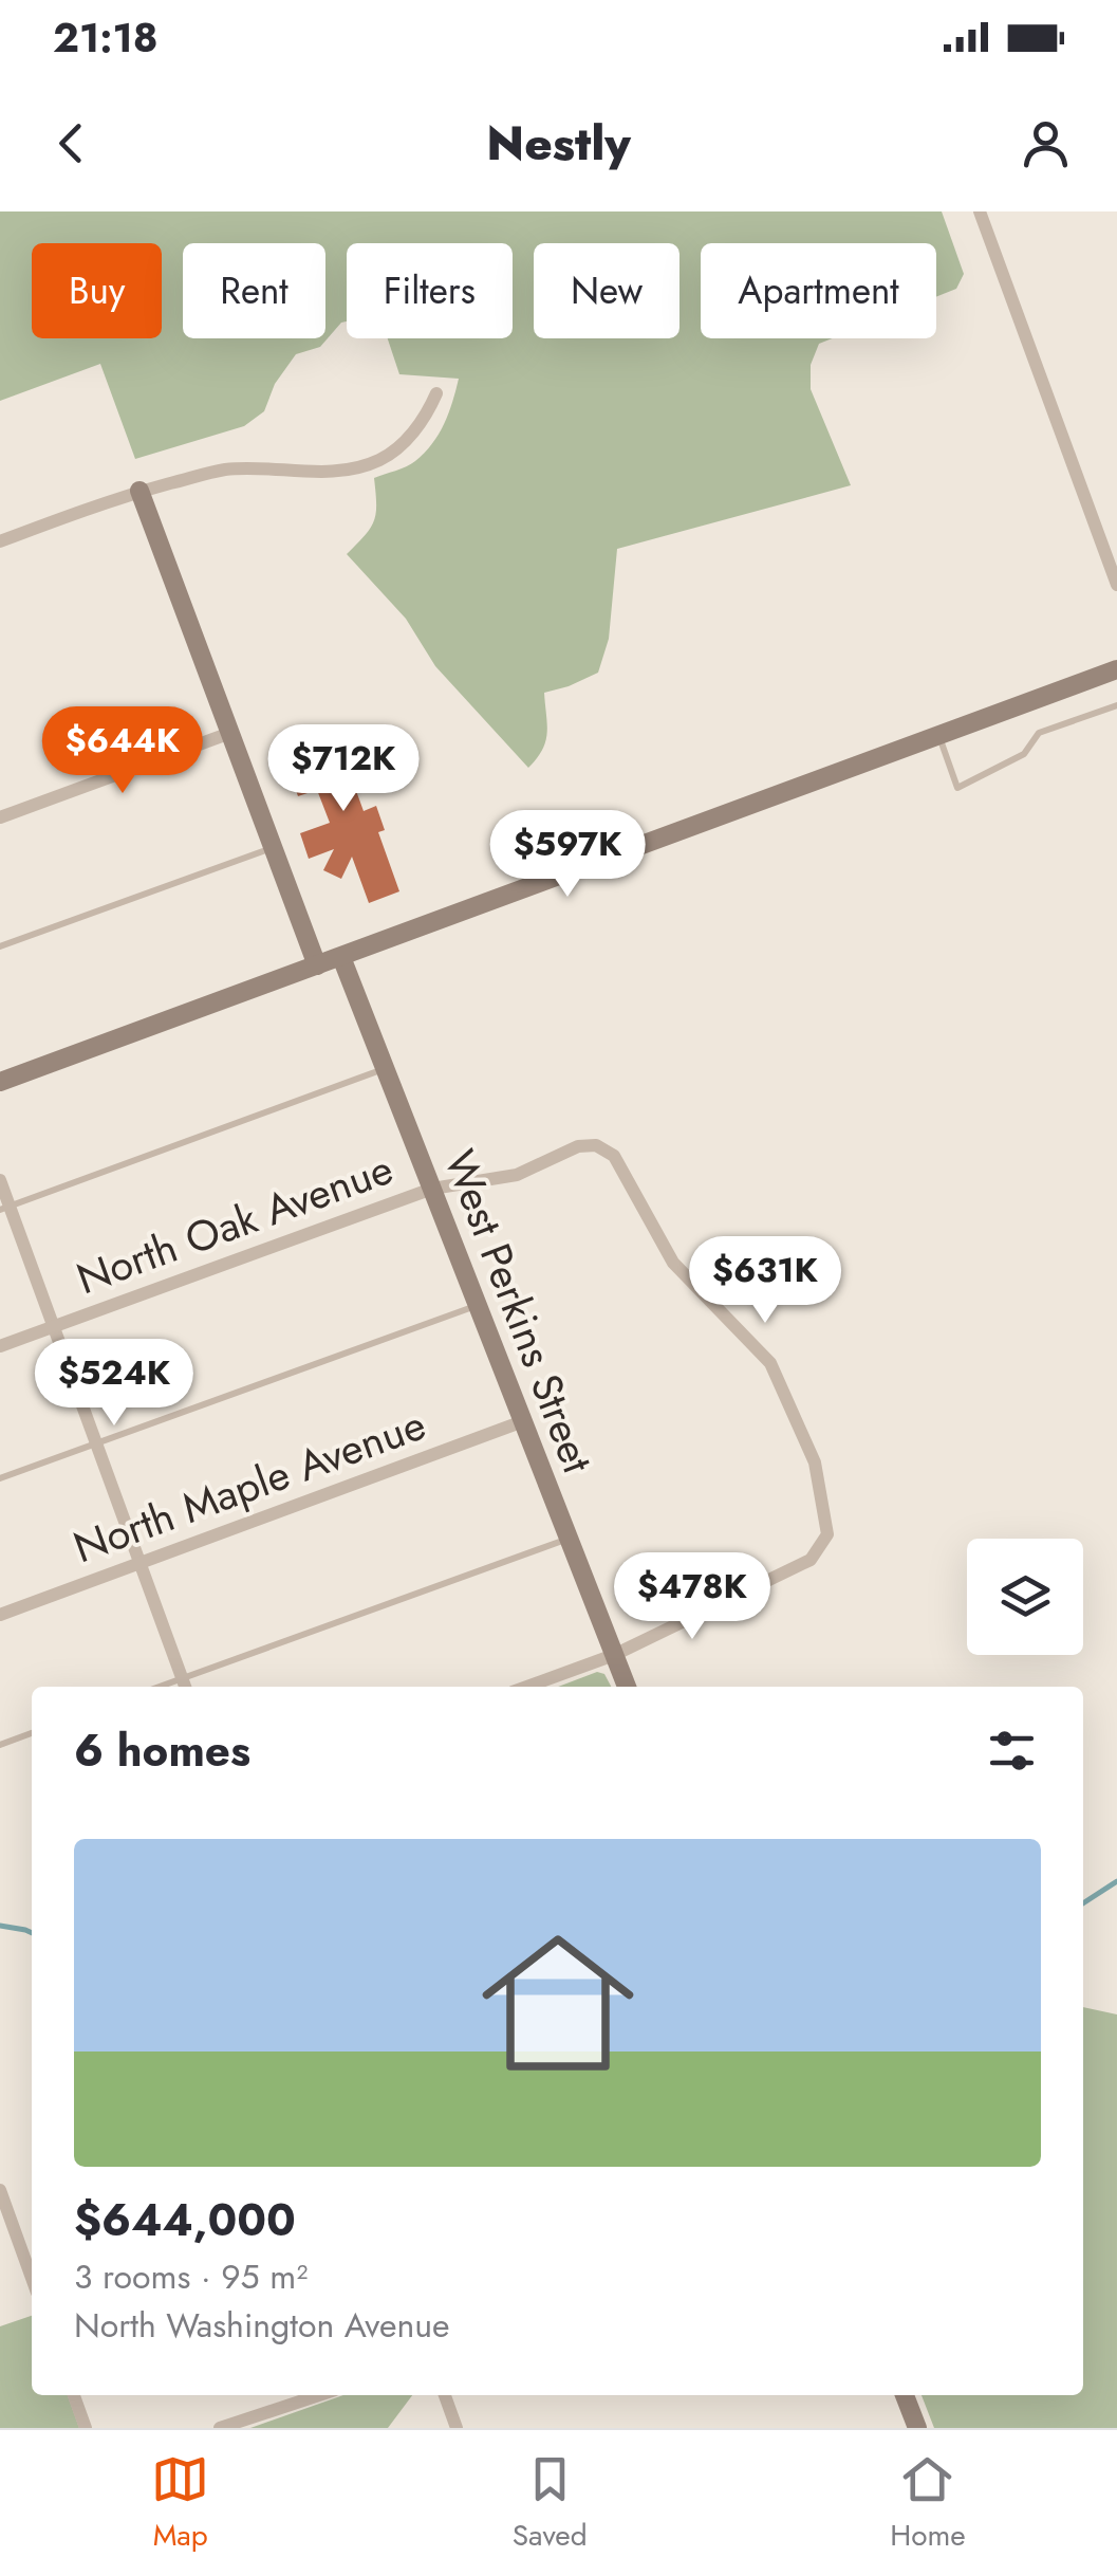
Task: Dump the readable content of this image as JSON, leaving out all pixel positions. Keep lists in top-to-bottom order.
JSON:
{
  "streets": {
    "street": ["North Oak Avenue", "West Perkins Street", "North Maple Avenue"]
  },
  "crossings": [
    ["North Oak Avenue", "West Perkins Street"],
    ["West Perkins Street", "North Maple Avenue"]
  ],
  "page": {
    "status": "21:18",
    "header": "Nestly",
    "chip": [
      "Buy",
      "Rent",
      "Filters",
      "New",
      "Apartment"
    ],
    "price": [
      "$644K",
      "$712K",
      "$597K",
      "$631K",
      "$524K",
      "$478K"
    ],
    "heading": "6 homes",
    "list": [
      {
        "name": "$644,000",
        "note": "3 rooms · 95 m² · North Washington Avenue"
      }
    ],
    "tabs": ["Map", "Saved", "Home"]
  }
}
